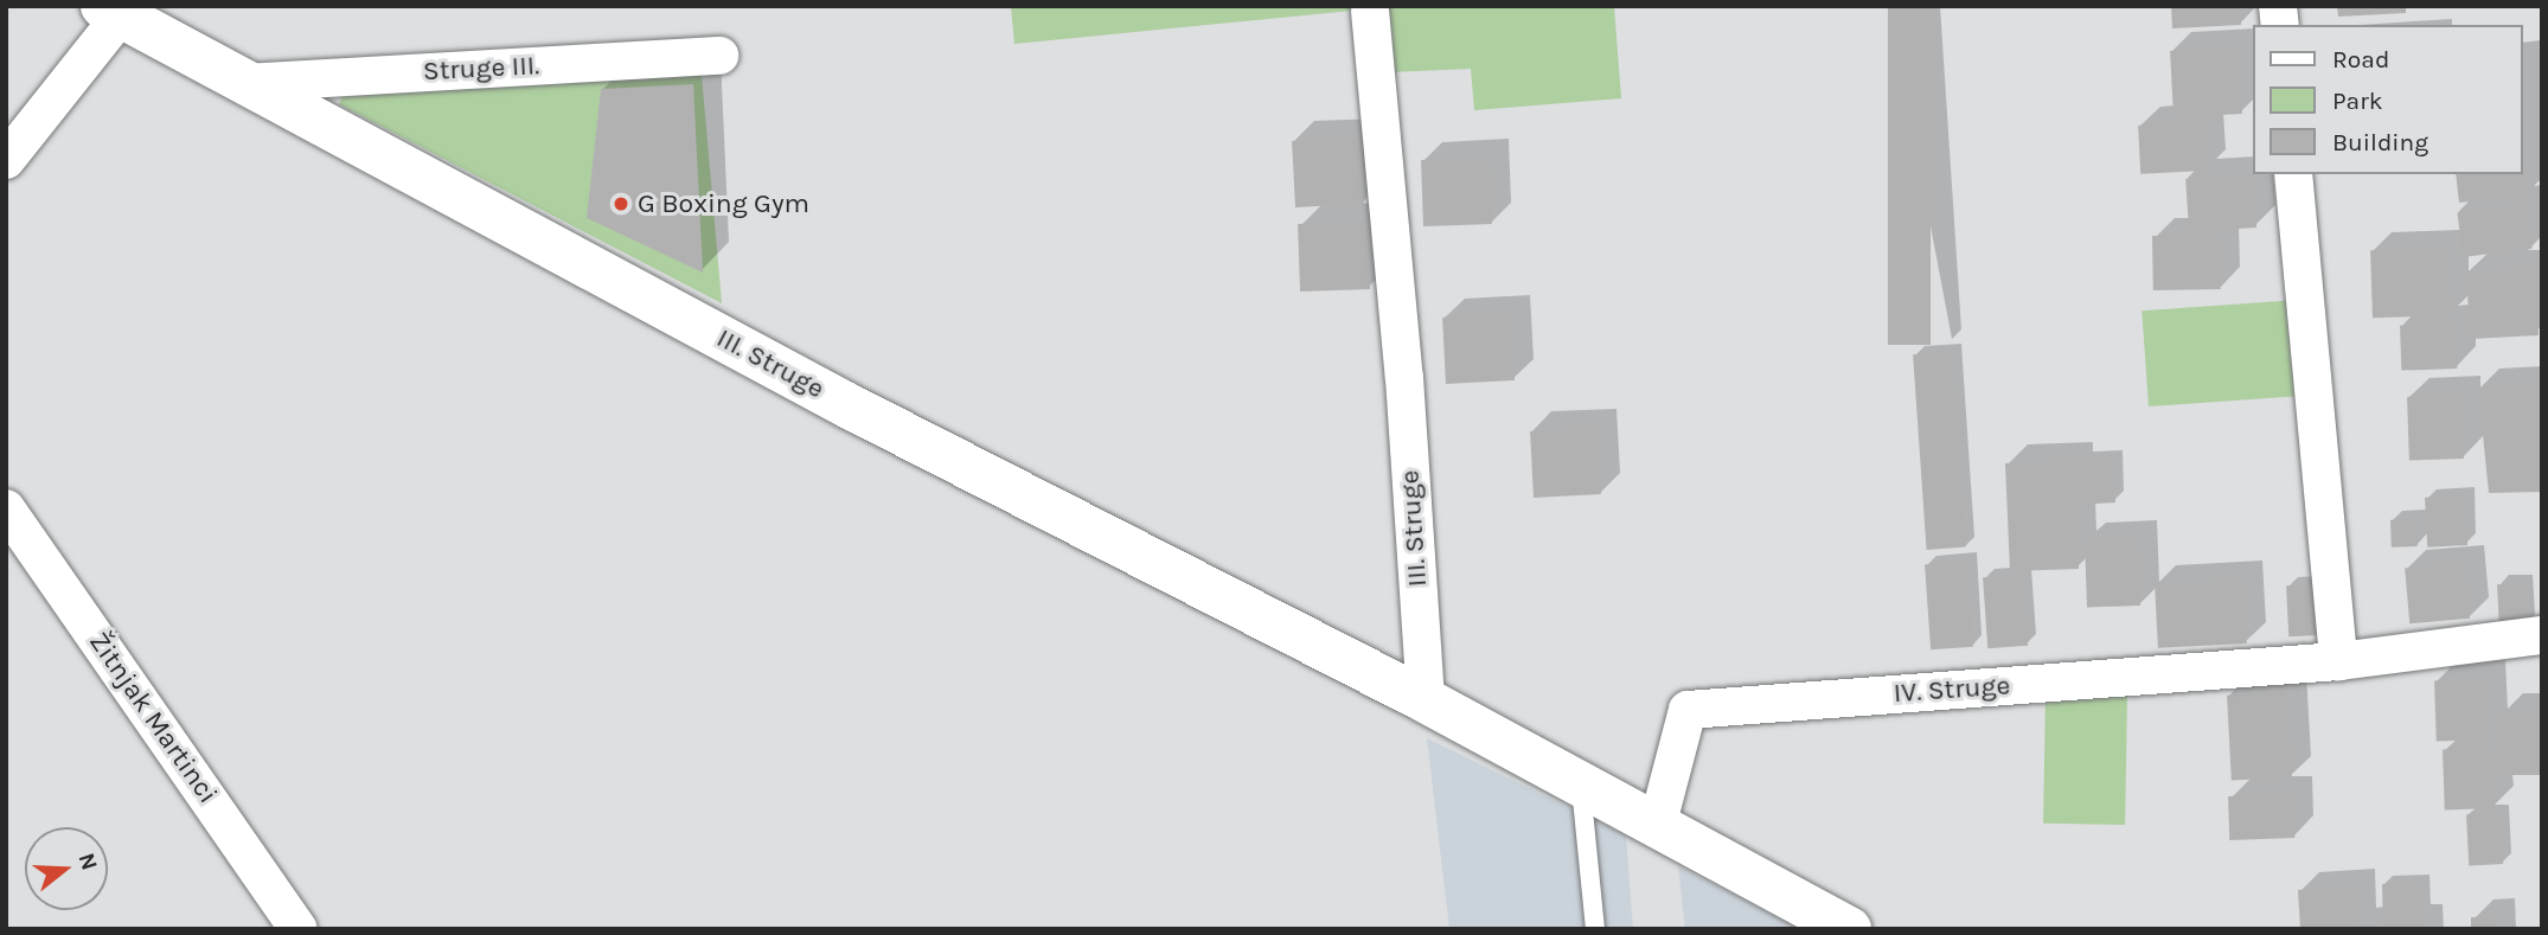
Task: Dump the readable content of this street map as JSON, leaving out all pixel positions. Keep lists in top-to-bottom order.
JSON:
{
  "streets": {
    "street": [
      "Struge III.",
      "III. Struge",
      "IV. Struge",
      "Žitnjak Martinci"
    ]
  },
  "crossings": [
    ["Struge III.", "III. Struge"],
    ["III. Struge", "IV. Struge"]
  ],
  "places": ["G Boxing Gym"],
  "legend": ["Road", "Park", "Building"],
  "north": "right"
}
